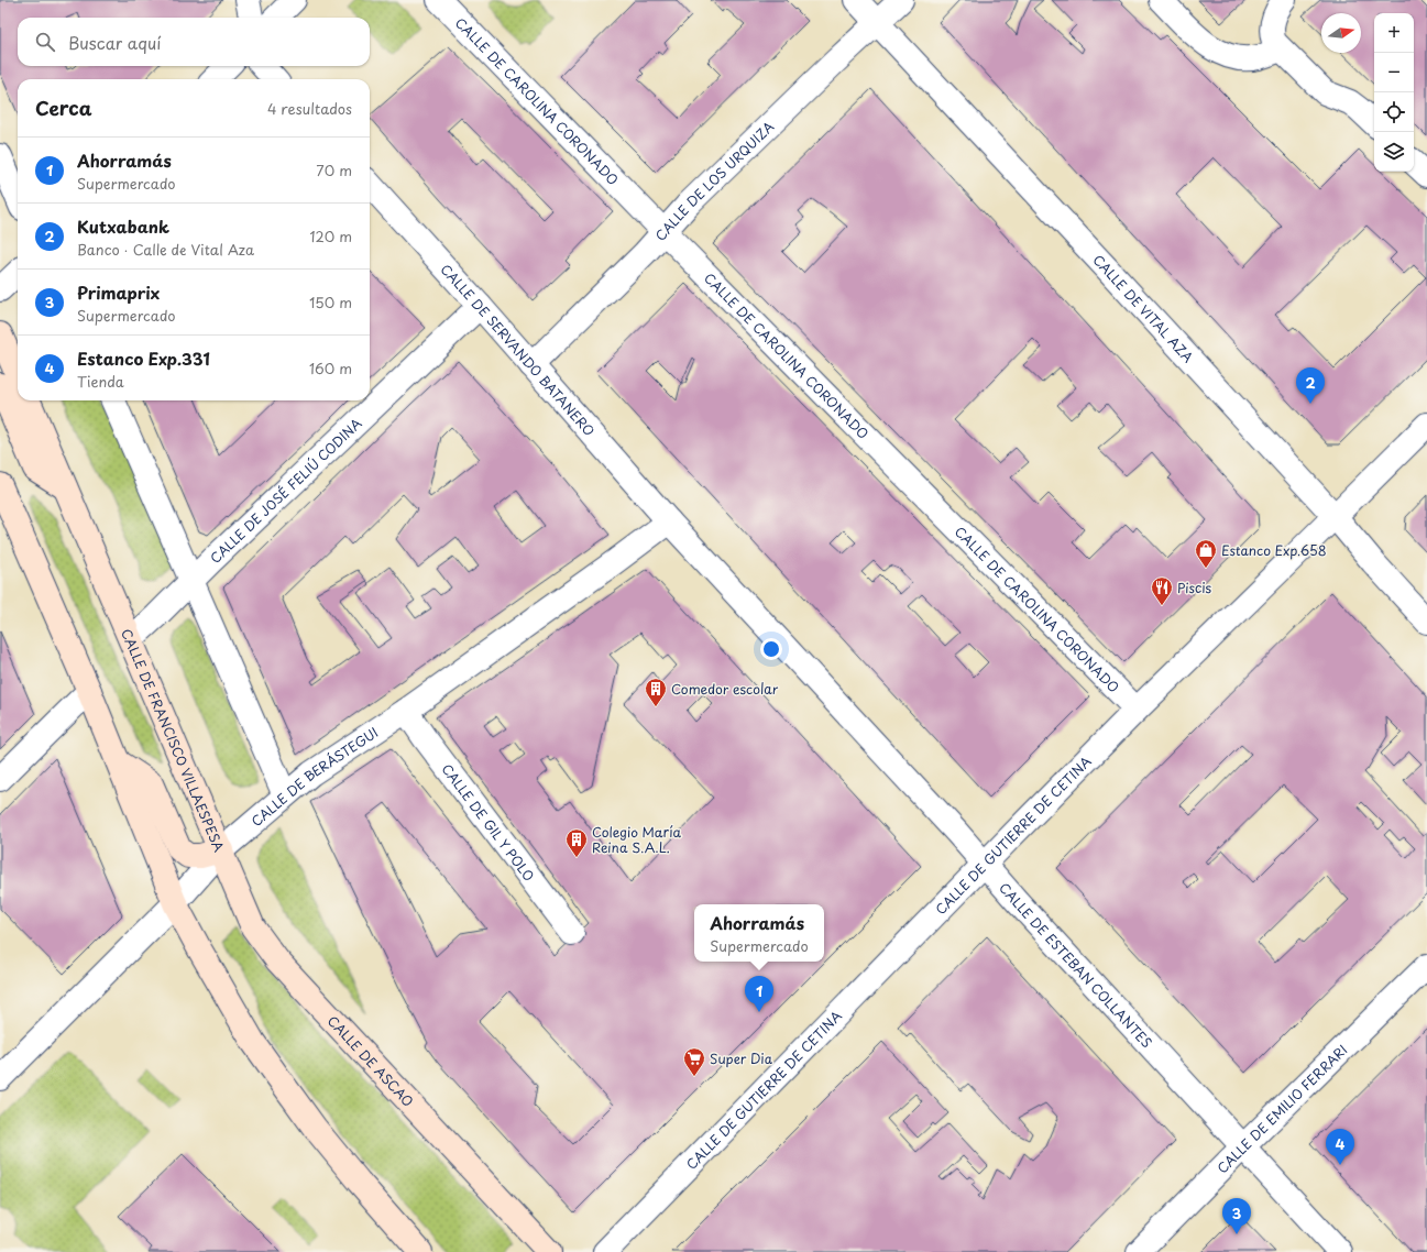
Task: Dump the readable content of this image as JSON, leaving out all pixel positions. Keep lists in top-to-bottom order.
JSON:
{
  "streets": {
    "street": [
      "CALLE DE CAROLINA CORONADO",
      "CALLE DE LOS URQUIZA",
      "CALLE DE VITAL AZA",
      "CALLE DE SERVANDO BATANERO",
      "CALLE DE JOSÉ FELIÚ CODINA",
      "CALLE DE FRANCISCO VILLAESPESA",
      "CALLE DE BERÁSTEGUI",
      "CALLE DE GIL Y POLO",
      "CALLE DE GUTIERRE DE CETINA",
      "CALLE DE ESTEBAN COLLANTES",
      "CALLE DE ASCAO",
      "CALLE DE EMILIO FERRARI"
    ]
  },
  "crossings": [
    ["CALLE DE CAROLINA CORONADO", "CALLE DE LOS URQUIZA"],
    ["CALLE DE CAROLINA CORONADO", "CALLE DE GUTIERRE DE CETINA"],
    ["CALLE DE LOS URQUIZA", "CALLE DE VITAL AZA"],
    ["CALLE DE LOS URQUIZA", "CALLE DE SERVANDO BATANERO"],
    ["CALLE DE VITAL AZA", "CALLE DE GUTIERRE DE CETINA"],
    ["CALLE DE SERVANDO BATANERO", "CALLE DE JOSÉ FELIÚ CODINA"],
    ["CALLE DE SERVANDO BATANERO", "CALLE DE BERÁSTEGUI"],
    ["CALLE DE SERVANDO BATANERO", "CALLE DE ESTEBAN COLLANTES"],
    ["CALLE DE JOSÉ FELIÚ CODINA", "CALLE DE FRANCISCO VILLAESPESA"],
    ["CALLE DE FRANCISCO VILLAESPESA", "CALLE DE BERÁSTEGUI"],
    ["CALLE DE FRANCISCO VILLAESPESA", "CALLE DE ASCAO"],
    ["CALLE DE BERÁSTEGUI", "CALLE DE GIL Y POLO"],
    ["CALLE DE BERÁSTEGUI", "CALLE DE ESTEBAN COLLANTES"],
    ["CALLE DE BERÁSTEGUI", "CALLE DE ASCAO"],
    ["CALLE DE GUTIERRE DE CETINA", "CALLE DE ESTEBAN COLLANTES"],
    ["CALLE DE ESTEBAN COLLANTES", "CALLE DE EMILIO FERRARI"]
  ],
  "places": {
    "shop": ["Estanco Exp.658"],
    "restaurant": ["Piscis"],
    "building": ["Comedor escolar", "Colegio María Reina S.A.L."],
    "supermarket": ["Super Dia"]
  },
  "north": "right",
  "page": {
    "map_buttons": ["+", "−"],
    "search": "Buscar aquí",
    "heading": ["Cerca", "4 resultados"],
    "list": [
      {
        "mark": "1",
        "name": "Ahorramás",
        "note": "Supermercado",
        "value": "70 m"
      },
      {
        "mark": "2",
        "name": "Kutxabank",
        "note": "Banco · Calle de Vital Aza",
        "value": "120 m"
      },
      {
        "mark": "3",
        "name": "Primaprix",
        "note": "Supermercado",
        "value": "150 m"
      },
      {
        "mark": "4",
        "name": "Estanco Exp.331",
        "note": "Tienda",
        "value": "160 m"
      }
    ],
    "pins": [
      "2",
      "1",
      "4",
      "3"
    ],
    "popup": ["Ahorramás", "Supermercado"]
  }
}
